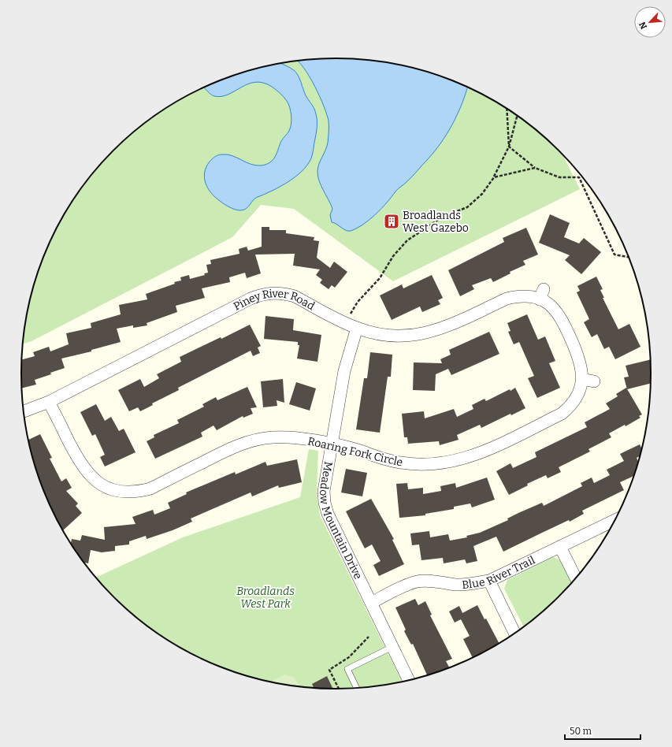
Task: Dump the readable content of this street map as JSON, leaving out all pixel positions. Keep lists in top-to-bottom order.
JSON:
{
  "streets": {
    "street": [
      "Piney River Road",
      "Roaring Fork Circle",
      "Meadow Mountain Drive",
      "Blue River Trail"
    ]
  },
  "crossings": [
    ["Piney River Road", "Roaring Fork Circle"],
    ["Piney River Road", "Meadow Mountain Drive"],
    ["Roaring Fork Circle", "Meadow Mountain Drive"],
    ["Meadow Mountain Drive", "Blue River Trail"]
  ],
  "parks": ["Broadlands West Park"],
  "places": {
    "building": ["Broadlands West Gazebo"]
  },
  "scale_bar": "50 m",
  "north": "bottom left"
}
